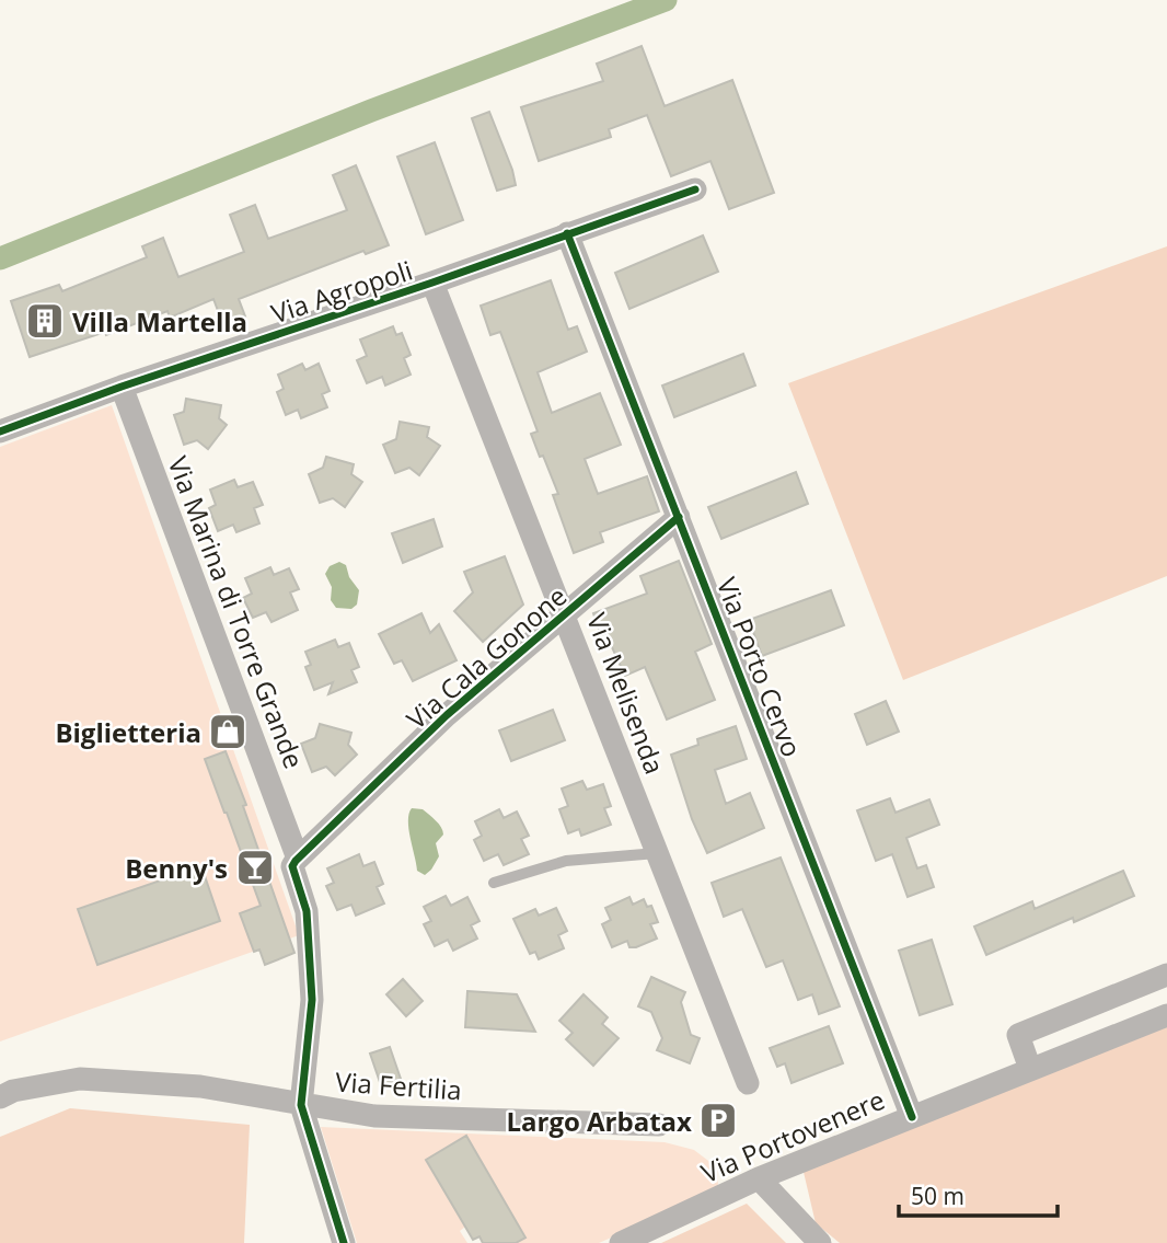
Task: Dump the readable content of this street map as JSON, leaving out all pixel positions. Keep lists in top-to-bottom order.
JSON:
{
  "streets": {
    "street": [
      "Via Agropoli",
      "Via Marina di Torre Grande",
      "Via Cala Gonone",
      "Via Porto Cervo",
      "Via Melisenda",
      "Via Fertilia",
      "Via Portovenere"
    ]
  },
  "crossings": [
    ["Via Agropoli", "Via Marina di Torre Grande"],
    ["Via Agropoli", "Via Porto Cervo"],
    ["Via Agropoli", "Via Melisenda"],
    ["Via Marina di Torre Grande", "Via Cala Gonone"],
    ["Via Marina di Torre Grande", "Via Fertilia"],
    ["Via Cala Gonone", "Via Porto Cervo"],
    ["Via Cala Gonone", "Via Melisenda"],
    ["Via Porto Cervo", "Via Portovenere"]
  ],
  "places": {
    "building": ["Villa Martella"],
    "shop": ["Biglietteria"],
    "bar": ["Benny's"],
    "parking": ["Largo Arbatax"]
  },
  "scale_bar": "50 m"
}
